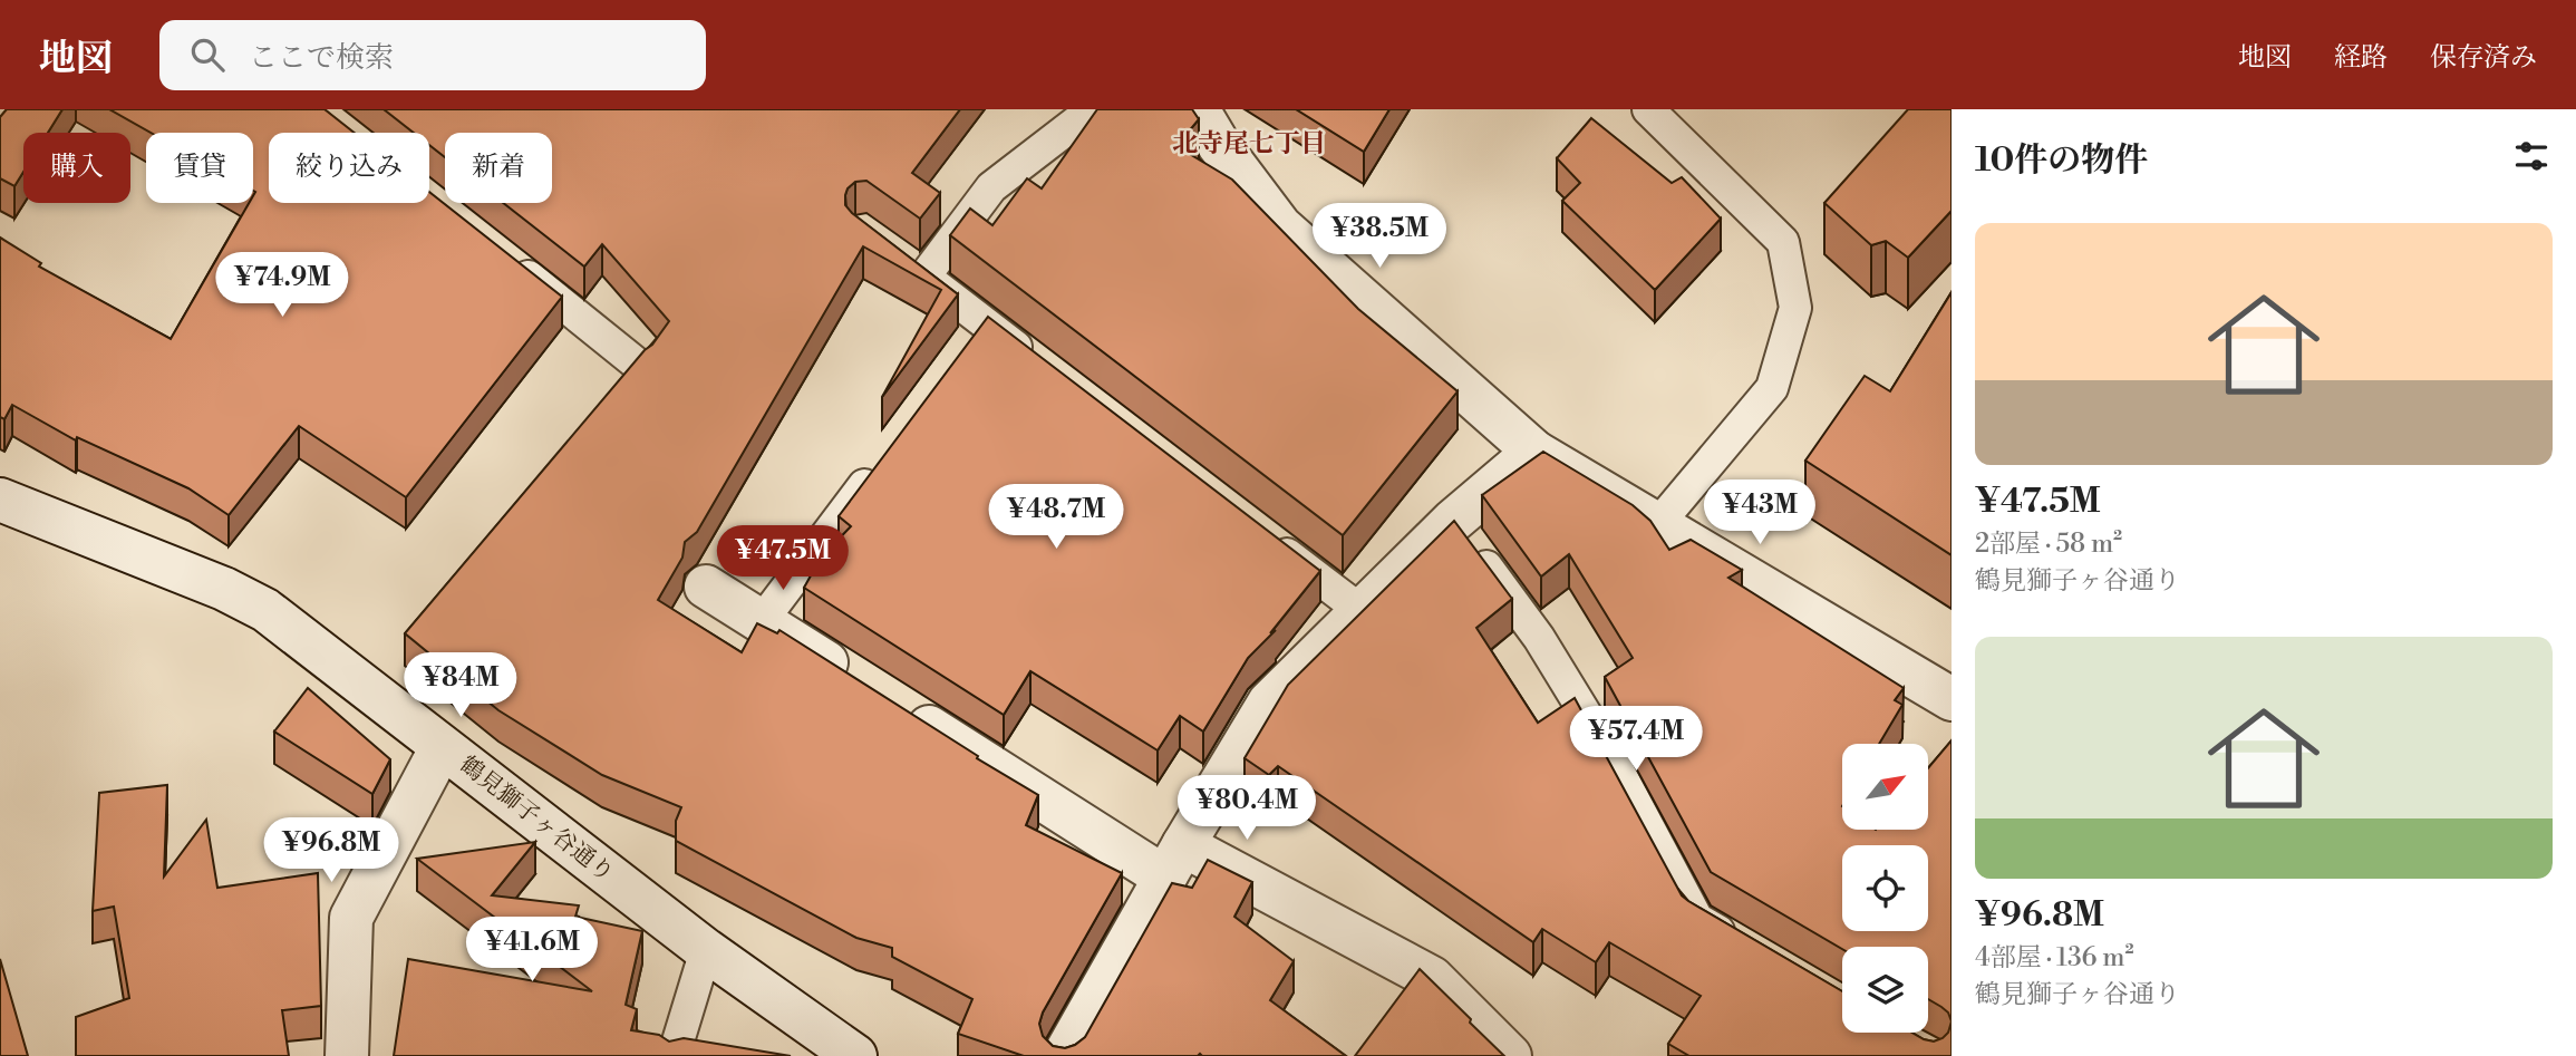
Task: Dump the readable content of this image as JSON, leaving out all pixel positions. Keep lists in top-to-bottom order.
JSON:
{
  "streets": {
    "street": ["鶴見獅子ヶ谷通り"]
  },
  "districts": ["北寺尾七丁目"],
  "north": "top right",
  "page": {
    "header": "地図",
    "search": "ここで検索",
    "nav": ["地図", "経路", "保存済み"],
    "heading": "10件の物件",
    "chip": [
      "購入",
      "賃貸",
      "絞り込み",
      "新着"
    ],
    "price": [
      "¥38.5M",
      "¥74.9M",
      "¥43M",
      "¥48.7M",
      "¥47.5M",
      "¥84M",
      "¥57.4M",
      "¥80.4M",
      "¥96.8M",
      "¥41.6M"
    ],
    "list": [
      {
        "name": "¥47.5M",
        "note": "2部屋 · 58 m² · 鶴見獅子ヶ谷通り"
      },
      {
        "name": "¥96.8M",
        "note": "4部屋 · 136 m² · 鶴見獅子ヶ谷通り"
      }
    ]
  }
}
